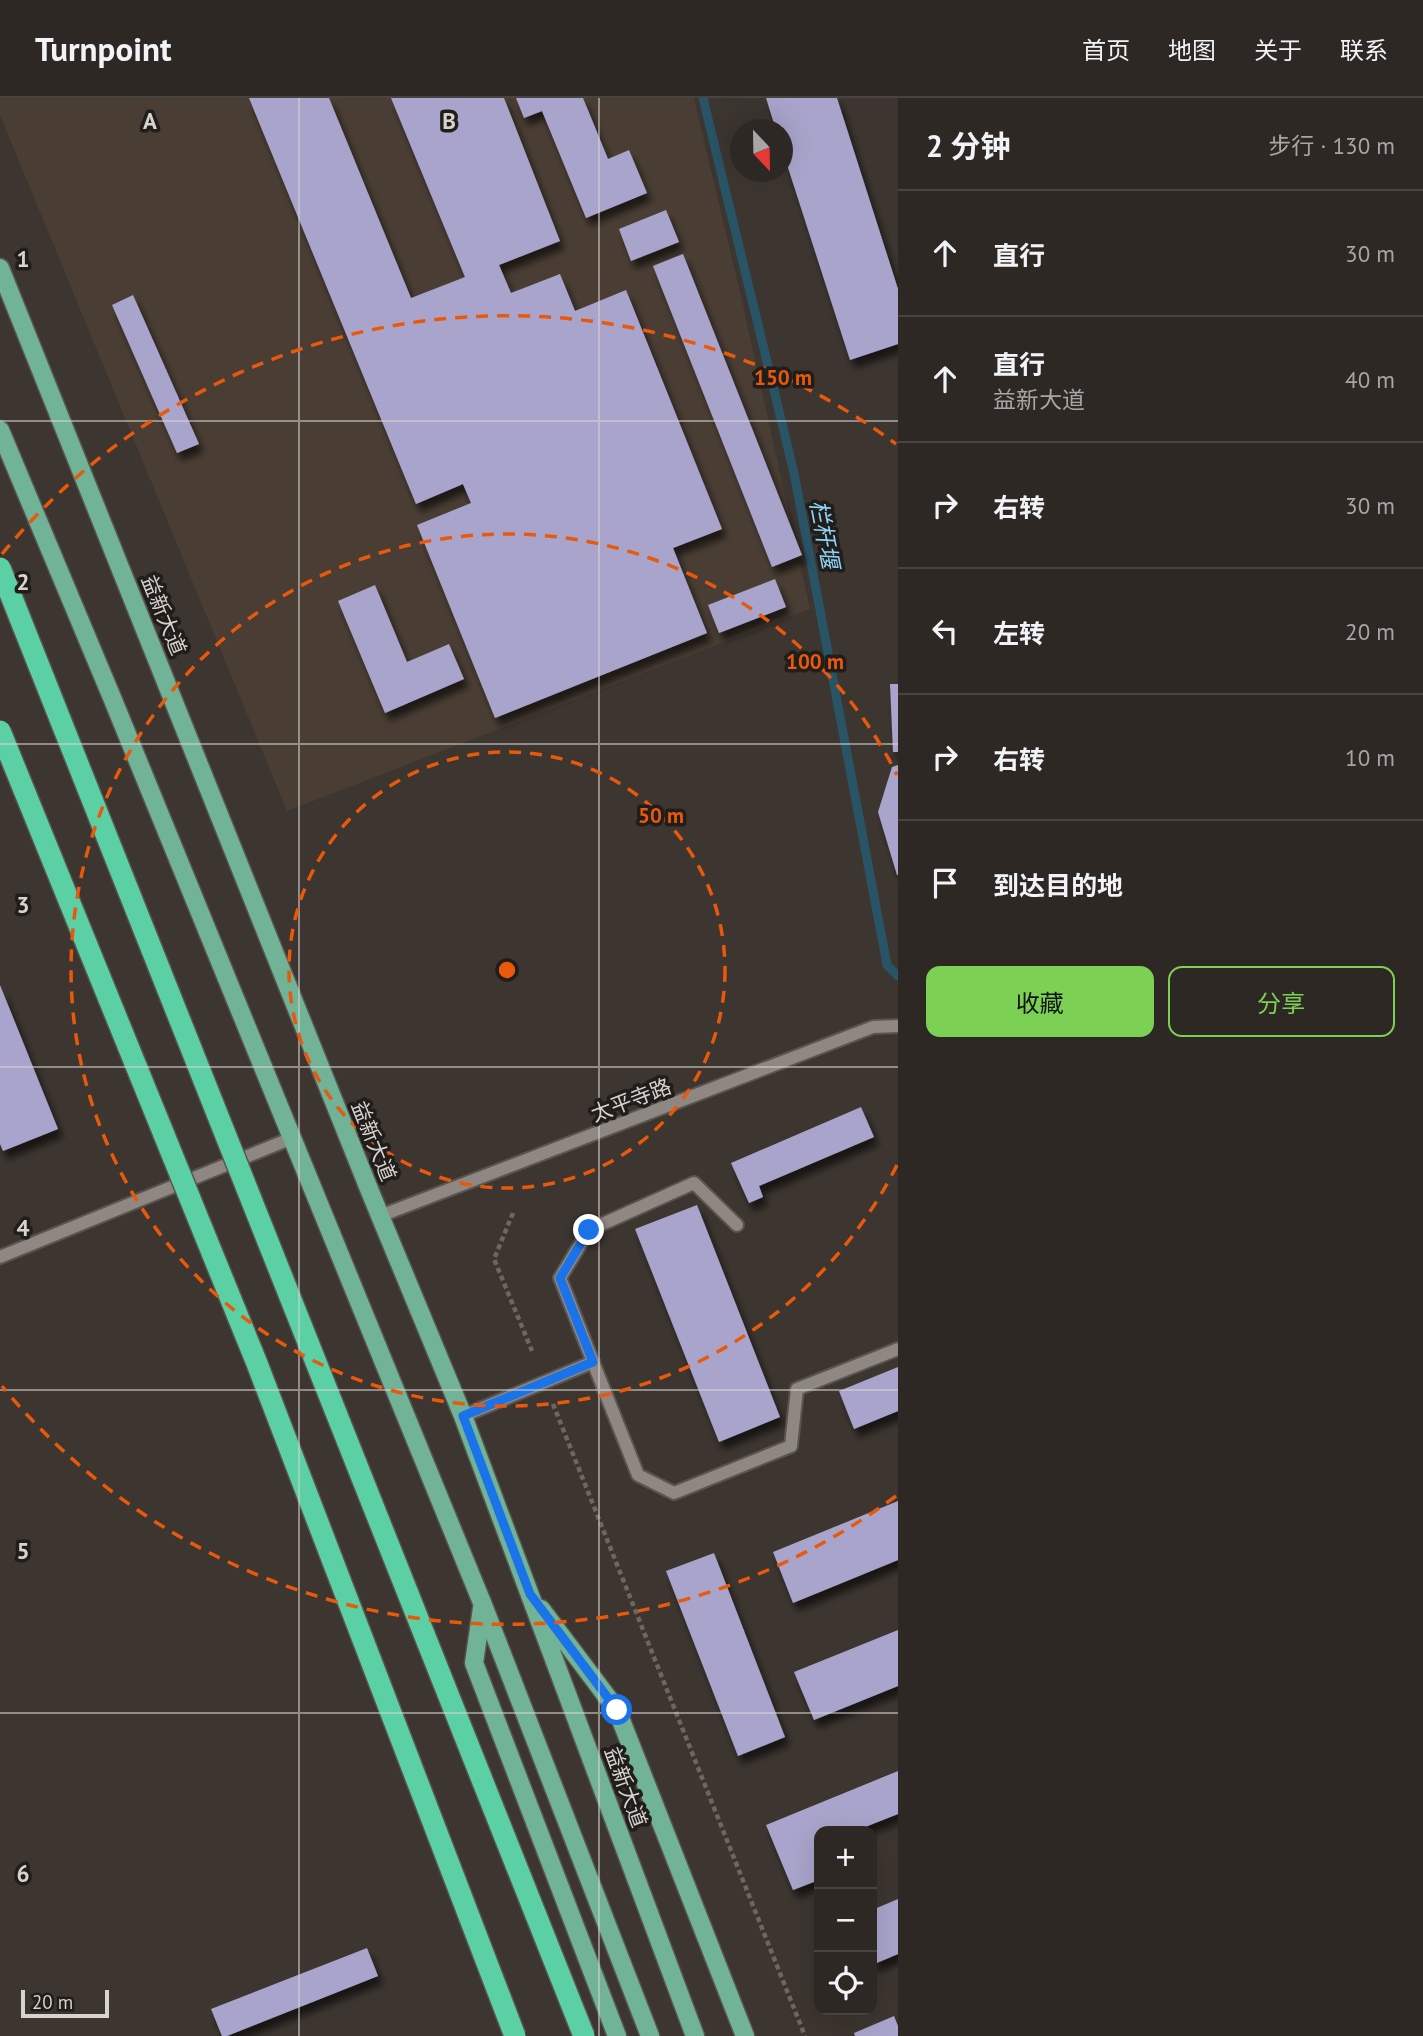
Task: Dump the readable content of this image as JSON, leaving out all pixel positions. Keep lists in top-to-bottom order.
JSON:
{
  "streets": {
    "main road": ["益新大道"],
    "street": ["太平寺路"]
  },
  "crossings": [
    ["益新大道", "太平寺路"]
  ],
  "water": ["栏杆堰"],
  "scale_bar": "20 m",
  "north": "bottom",
  "page": {
    "header": "Turnpoint",
    "nav": [
      "首页",
      "地图",
      "关于",
      "联系"
    ],
    "heading": ["2 分钟", "步行 · 130 m"],
    "list": [
      ["直行", "30 m"],
      ["直行", "益新大道", "40 m"],
      ["右转", "30 m"],
      ["左转", "20 m"],
      ["右转", "10 m"],
      "到达目的地"
    ],
    "buttons": ["收藏", "分享"],
    "map_buttons": ["+", "−"],
    "scale": "20 m"
  },
  "grid": {
    "columns": ["A", "B"],
    "rows": [
      "1",
      "2",
      "3",
      "4",
      "5",
      "6"
    ]
  },
  "rings": ["150 m", "100 m", "50 m"]
}
